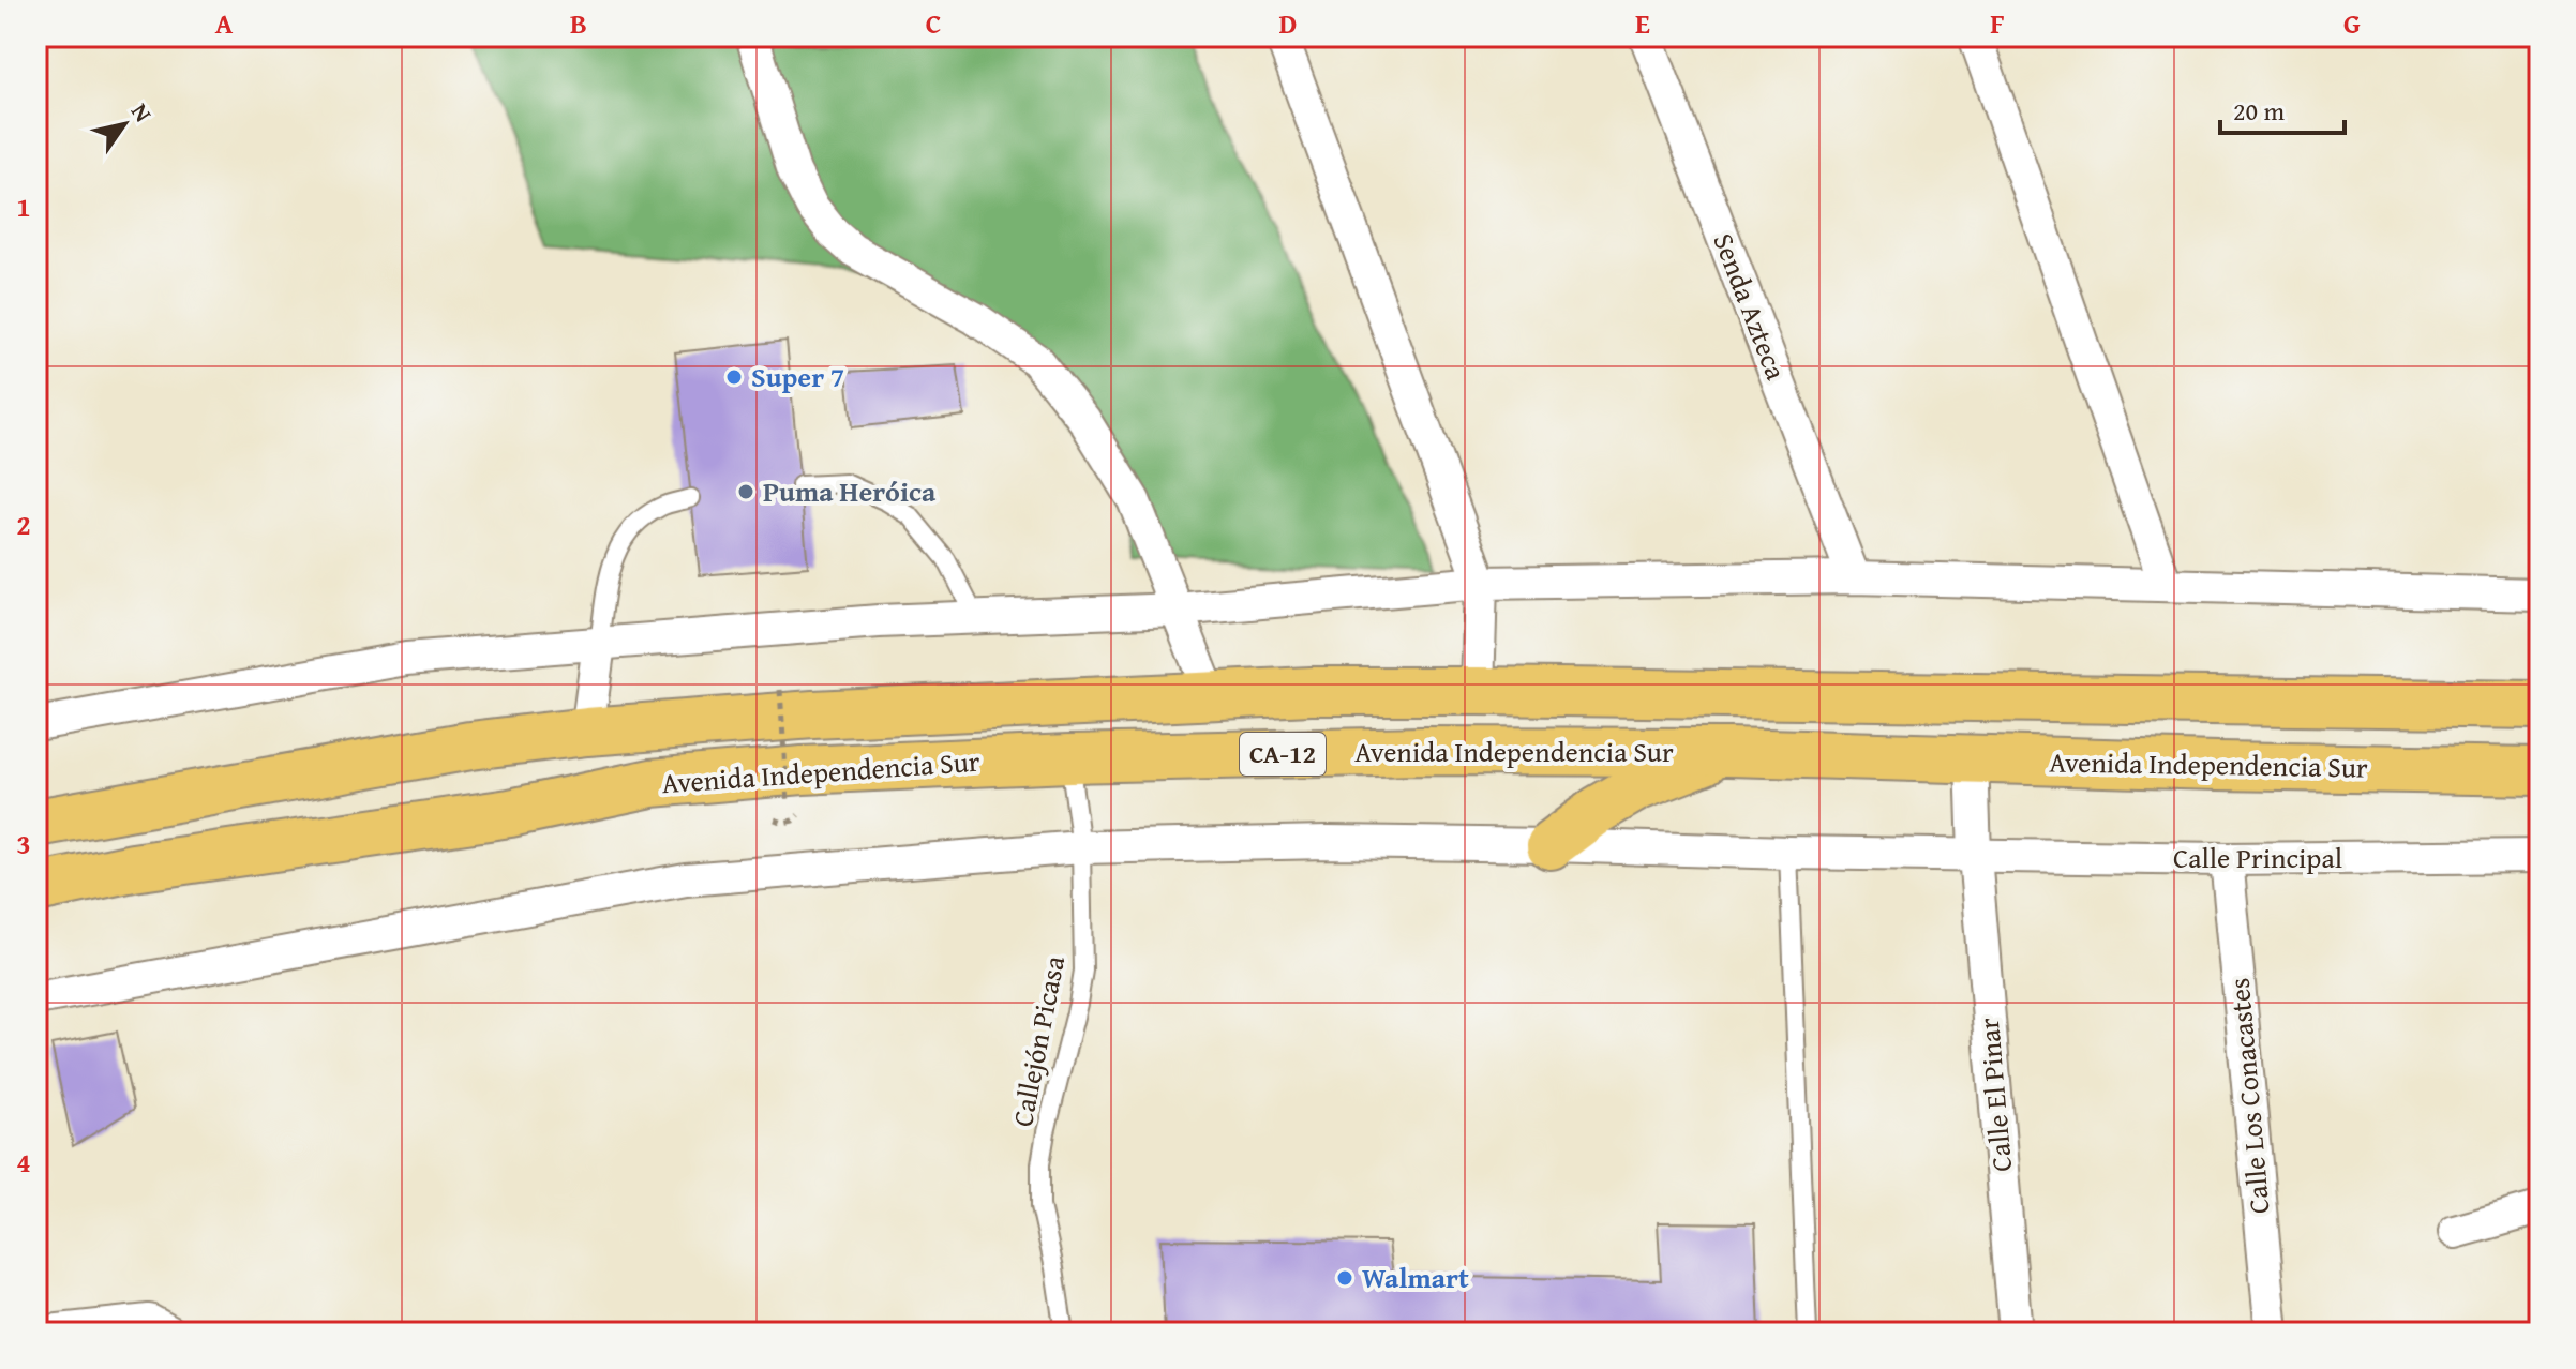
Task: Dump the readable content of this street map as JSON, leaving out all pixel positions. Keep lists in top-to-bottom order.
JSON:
{
  "streets": {
    "highway": ["Avenida Independencia Sur", "CA-12"],
    "street": [
      "Senda Azteca",
      "Calle Principal",
      "Calle El Pinar",
      "Calle Los Conacastes"
    ],
    "lane": ["Callejón Picasa"]
  },
  "crossings": [
    ["Avenida Independencia Sur", "Callejón Picasa"],
    ["Avenida Independencia Sur", "Calle El Pinar"],
    ["Calle Principal", "Callejón Picasa"],
    ["Calle Principal", "Calle El Pinar"],
    ["Calle Principal", "Calle Los Conacastes"]
  ],
  "places": ["Super 7", "Puma Heróica", "Walmart"],
  "scale_bar": "20 m",
  "north": "top right",
  "grid": {
    "columns": [
      "A",
      "B",
      "C",
      "D",
      "E",
      "F",
      "G"
    ],
    "rows": [
      "1",
      "2",
      "3",
      "4"
    ]
  }
}
